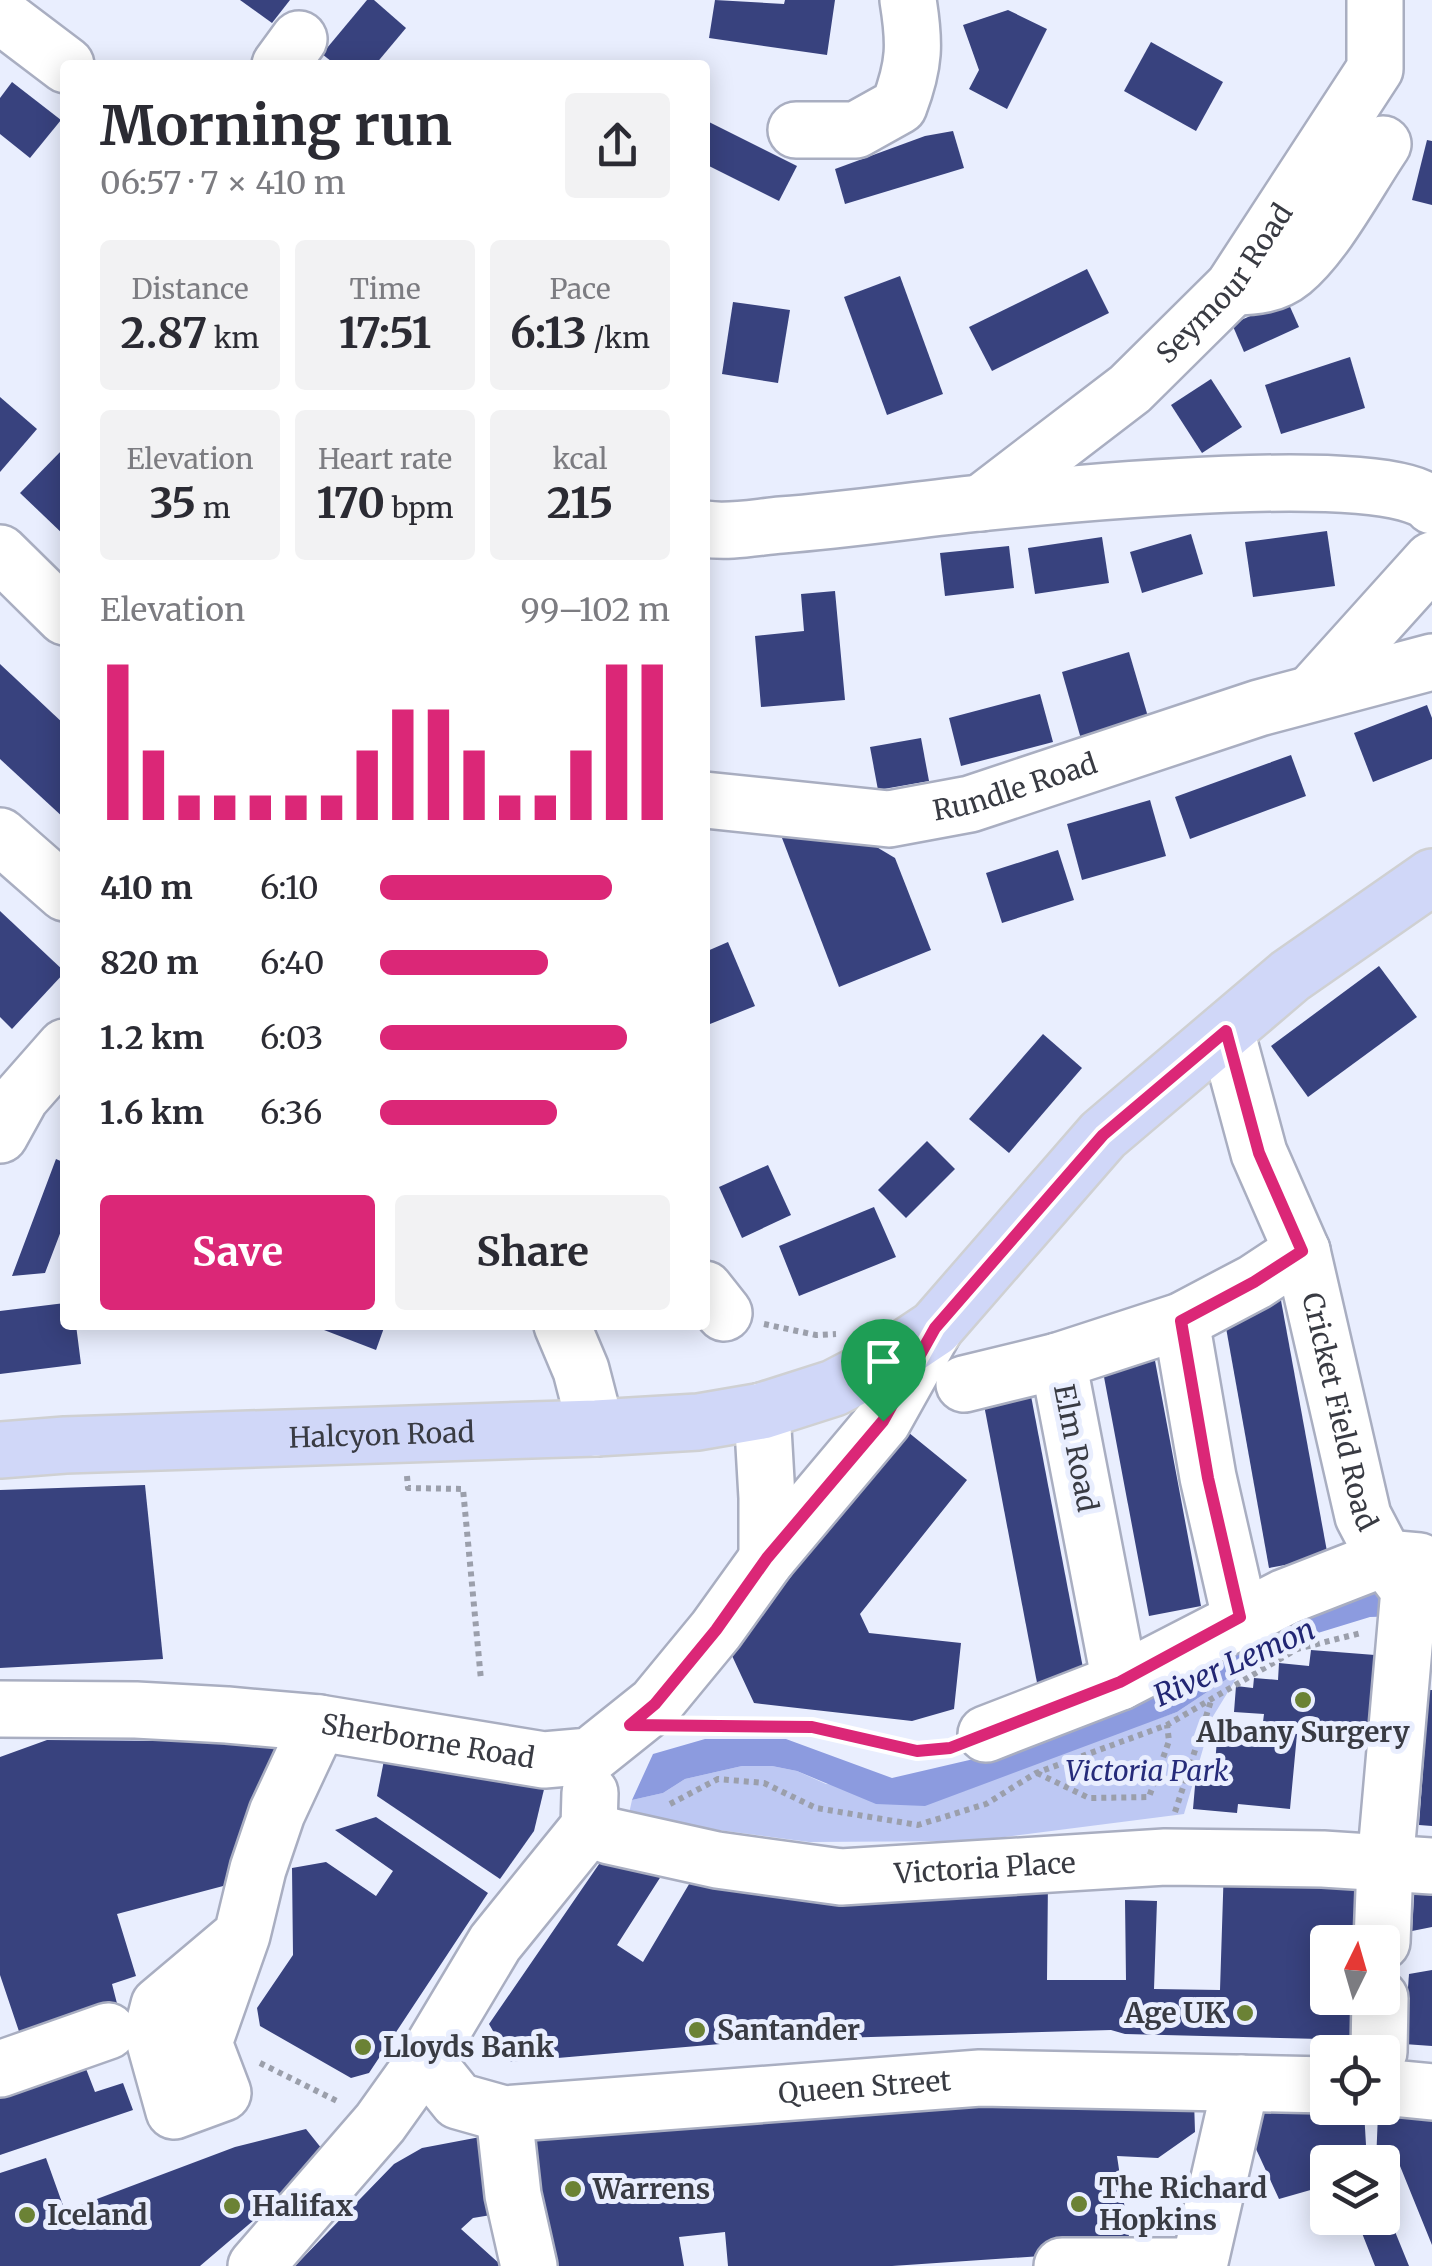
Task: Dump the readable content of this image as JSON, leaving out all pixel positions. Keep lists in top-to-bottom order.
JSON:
{
  "streets": {
    "main road": ["Halcyon Road"],
    "street": [
      "Seymour Road",
      "Rundle Road",
      "Cricket Field Road",
      "Elm Road",
      "Sherborne Road",
      "Victoria Place",
      "Queen Street"
    ]
  },
  "crossings": [
    ["Cricket Field Road", "Halcyon Road"],
    ["Cricket Field Road", "Elm Road"]
  ],
  "water": ["River Lemon"],
  "parks": ["Victoria Park"],
  "places": [
    "Albany Surgery",
    "Age UK",
    "Santander",
    "Lloyds Bank",
    "Warrens",
    "The Richard Hopkins",
    "Halifax",
    "Iceland"
  ],
  "north": "top",
  "page": {
    "heading": ["Morning run", "06:57 · 7 × 410 m"],
    "stats": [
      ["Distance", "2.87 km"],
      ["Time", "17:51"],
      ["Pace", "6:13 /km"],
      ["Elevation", "35 m"],
      ["Heart rate", "170 bpm"],
      ["kcal", "215"]
    ],
    "chart": ["Elevation", "99–102 m"],
    "list": [
      {
        "name": "410 m",
        "note": "6:10"
      },
      {
        "name": "820 m",
        "note": "6:40"
      },
      {
        "name": "1.2 km",
        "note": "6:03"
      },
      {
        "name": "1.6 km",
        "note": "6:36"
      }
    ],
    "buttons": ["Save", "Share"]
  }
}
